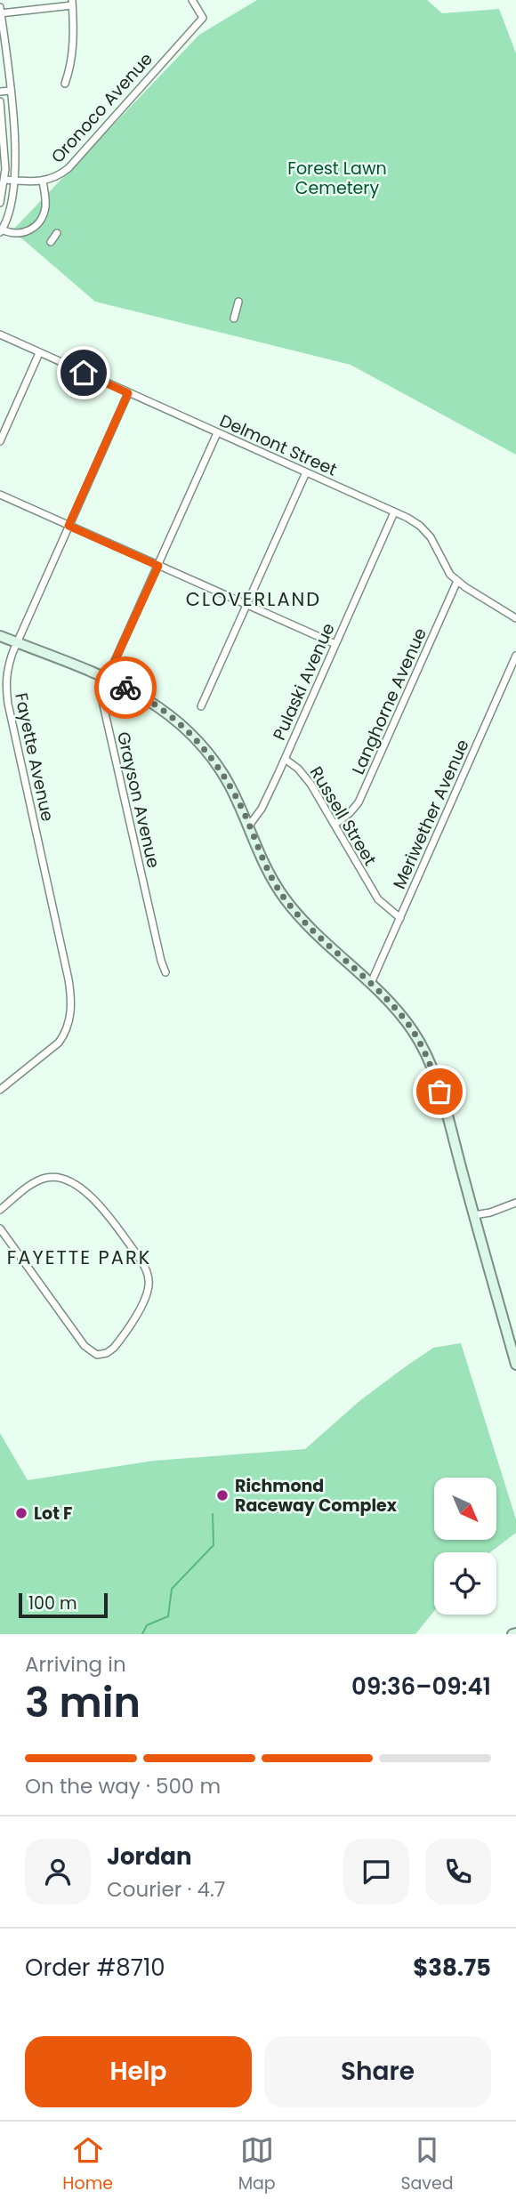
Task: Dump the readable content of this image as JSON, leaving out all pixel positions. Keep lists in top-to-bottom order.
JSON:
{
  "streets": {
    "street": [
      "Oronoco Avenue",
      "Delmont Street",
      "Pulaski Avenue",
      "Langhorne Avenue",
      "Fayette Avenue",
      "Grayson Avenue",
      "Meriwether Avenue",
      "Russell Street"
    ]
  },
  "crossings": [
    ["Delmont Street", "Pulaski Avenue"],
    ["Delmont Street", "Langhorne Avenue"],
    ["Delmont Street", "Fayette Avenue"],
    ["Delmont Street", "Grayson Avenue"],
    ["Pulaski Avenue", "Russell Street"],
    ["Langhorne Avenue", "Russell Street"],
    ["Meriwether Avenue", "Russell Street"]
  ],
  "districts": ["CLOVERLAND", "FAYETTE PARK"],
  "parks": ["Forest Lawn Cemetery"],
  "places": ["Richmond Raceway Complex", "Lot F"],
  "scale_bar": "100 m",
  "north": "bottom right",
  "page": {
    "scale": "100 m",
    "heading": ["3 min", "Arriving in", "09:36–09:41"],
    "panel": [
      "Jordan",
      "Courier · 4.7",
      "Order #8710",
      "$38.75"
    ],
    "bar": "On the way · 500 m",
    "buttons": ["Help", "Share"],
    "tabs": ["Home", "Map", "Saved"]
  }
}
